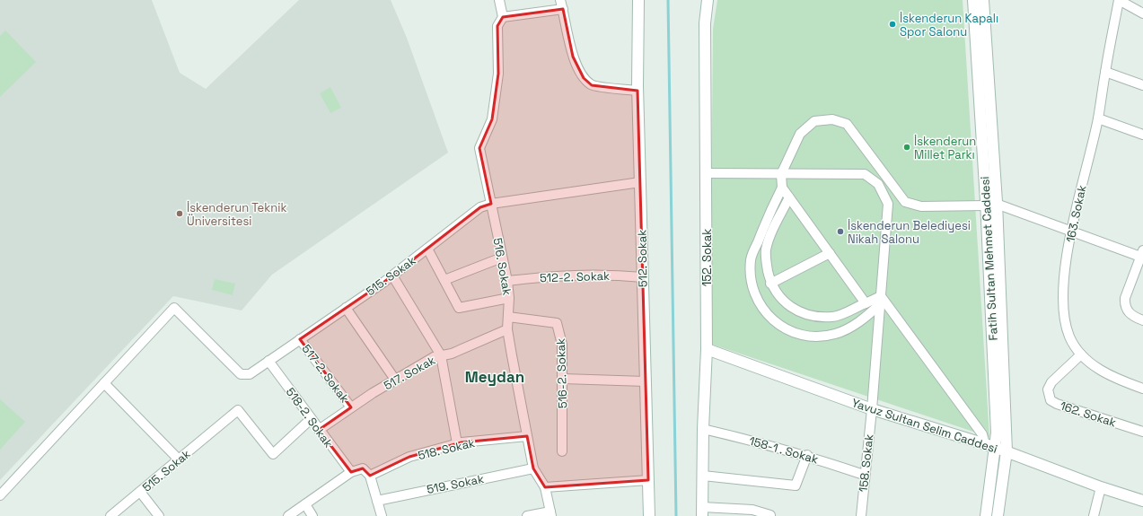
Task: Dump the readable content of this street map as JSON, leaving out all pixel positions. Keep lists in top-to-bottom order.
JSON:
{
  "streets": {
    "street": [
      "163. Sokak",
      "152. Sokak",
      "512. Sokak",
      "Fatih Sultan Mehmet Caddesi",
      "516. Sokak",
      "515. Sokak",
      "512-2. Sokak",
      "517. Sokak",
      "517-2. Sokak",
      "516-2. Sokak",
      "162. Sokak",
      "518-2. Sokak",
      "Yavuz Sultan Selim Caddesi",
      "518. Sokak",
      "158-1 . Sokak",
      "158. Sokak",
      "519. Sokak"
    ]
  },
  "crossings": [
    ["163. Sokak", "162. Sokak"],
    ["152. Sokak", "Yavuz Sultan Selim Caddesi"],
    ["152. Sokak", "158-1 . Sokak"],
    ["152. Sokak", "158. Sokak"],
    ["512. Sokak", "515. Sokak"],
    ["512. Sokak", "512-2. Sokak"],
    ["Fatih Sultan Mehmet Caddesi", "Yavuz Sultan Selim Caddesi"],
    ["516. Sokak", "515. Sokak"],
    ["516. Sokak", "512-2. Sokak"],
    ["516. Sokak", "517. Sokak"],
    ["516. Sokak", "516-2. Sokak"],
    ["516. Sokak", "518. Sokak"],
    ["516. Sokak", "519. Sokak"],
    ["515. Sokak", "517-2. Sokak"],
    ["515. Sokak", "518-2. Sokak"],
    ["517. Sokak", "517-2. Sokak"],
    ["517. Sokak", "518-2. Sokak"],
    ["Yavuz Sultan Selim Caddesi", "158. Sokak"],
    ["158-1 . Sokak", "158. Sokak"]
  ],
  "districts": ["Meydan"],
  "places": [
    "İskenderun Kapalı Spor Salonu",
    "İskenderun Millet Parkı",
    "İskenderun Teknik Üniversitesi",
    "İskenderun Belediyesi Nikah Salonu"
  ]
}
